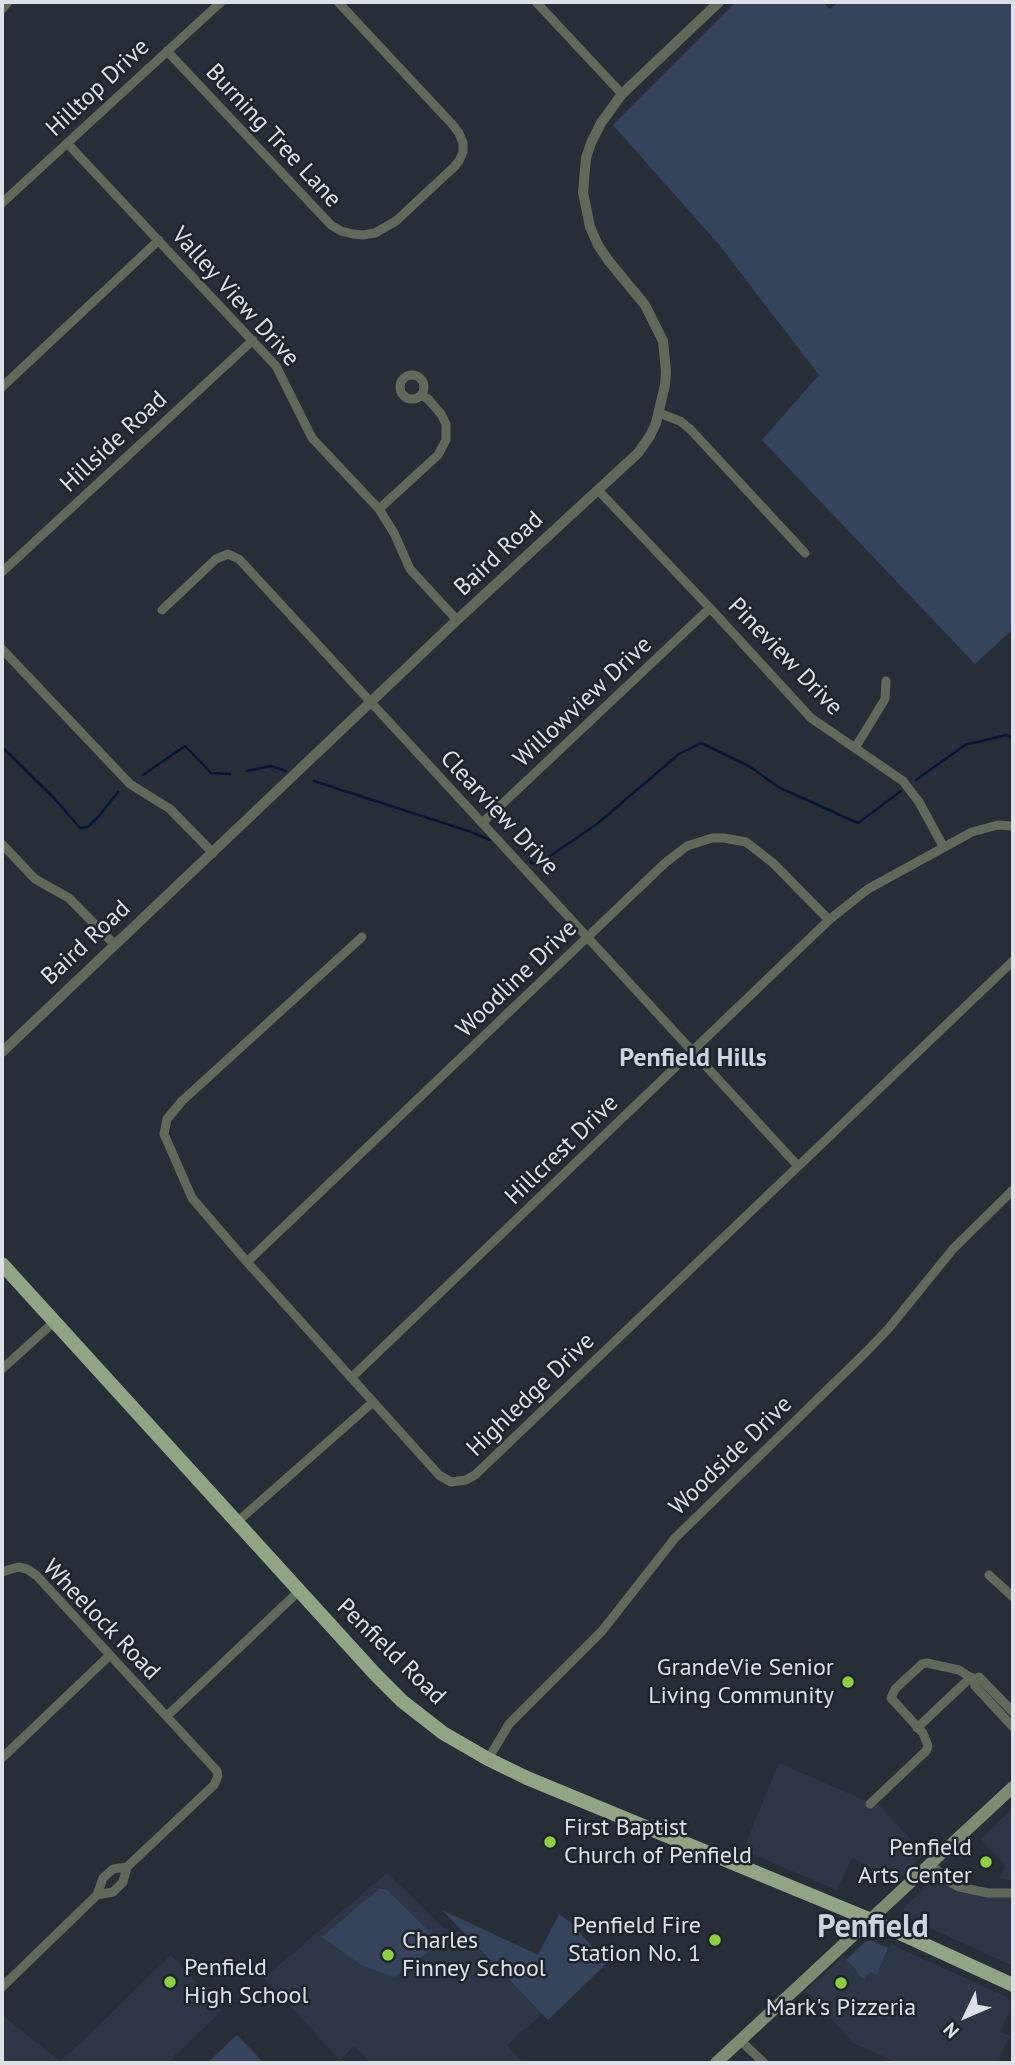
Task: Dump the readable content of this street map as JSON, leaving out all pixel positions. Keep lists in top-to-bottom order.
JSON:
{
  "streets": {
    "main road": ["Penfield Road"],
    "street": [
      "Hilltop Drive",
      "Burning Tree Lane",
      "Valley View Drive",
      "Hillside Road",
      "Baird Road",
      "Pineview Drive",
      "Willowview Drive",
      "Clearview Drive",
      "Woodline Drive",
      "Hillcrest Drive",
      "Highledge Drive",
      "Woodside Drive",
      "Wheelock Road"
    ]
  },
  "crossings": [
    ["Hilltop Drive", "Burning Tree Lane"],
    ["Hilltop Drive", "Valley View Drive"],
    ["Valley View Drive", "Hillside Road"],
    ["Valley View Drive", "Baird Road"],
    ["Baird Road", "Pineview Drive"],
    ["Baird Road", "Clearview Drive"],
    ["Pineview Drive", "Willowview Drive"],
    ["Pineview Drive", "Hillcrest Drive"],
    ["Willowview Drive", "Clearview Drive"],
    ["Clearview Drive", "Woodline Drive"],
    ["Clearview Drive", "Hillcrest Drive"],
    ["Clearview Drive", "Highledge Drive"],
    ["Woodline Drive", "Hillcrest Drive"],
    ["Woodline Drive", "Highledge Drive"],
    ["Hillcrest Drive", "Highledge Drive"],
    ["Woodside Drive", "Penfield Road"]
  ],
  "districts": ["Penfield Hills", "Penfield"],
  "places": [
    "GrandeVie Senior Living Community",
    "First Baptist Church of Penfield",
    "Penfield Arts Center",
    "Penfield Fire Station No. 1",
    "Charles Finney School",
    "Penfield High School",
    "Mark's Pizzeria"
  ],
  "north": "bottom left"
}
